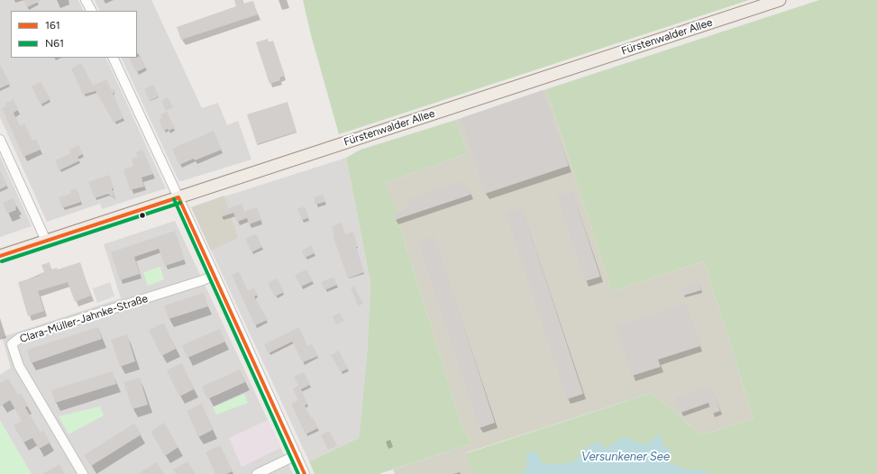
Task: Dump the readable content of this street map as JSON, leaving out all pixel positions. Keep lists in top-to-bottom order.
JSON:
{
  "streets": {
    "main road": ["Fürstenwalder Allee"],
    "street": ["Clara-Müller-Jahnke-Straße"]
  },
  "water": ["Versunkener See"],
  "lines": ["transit line 161", "transit line N61"],
  "legend": ["161", "N61"]
}
